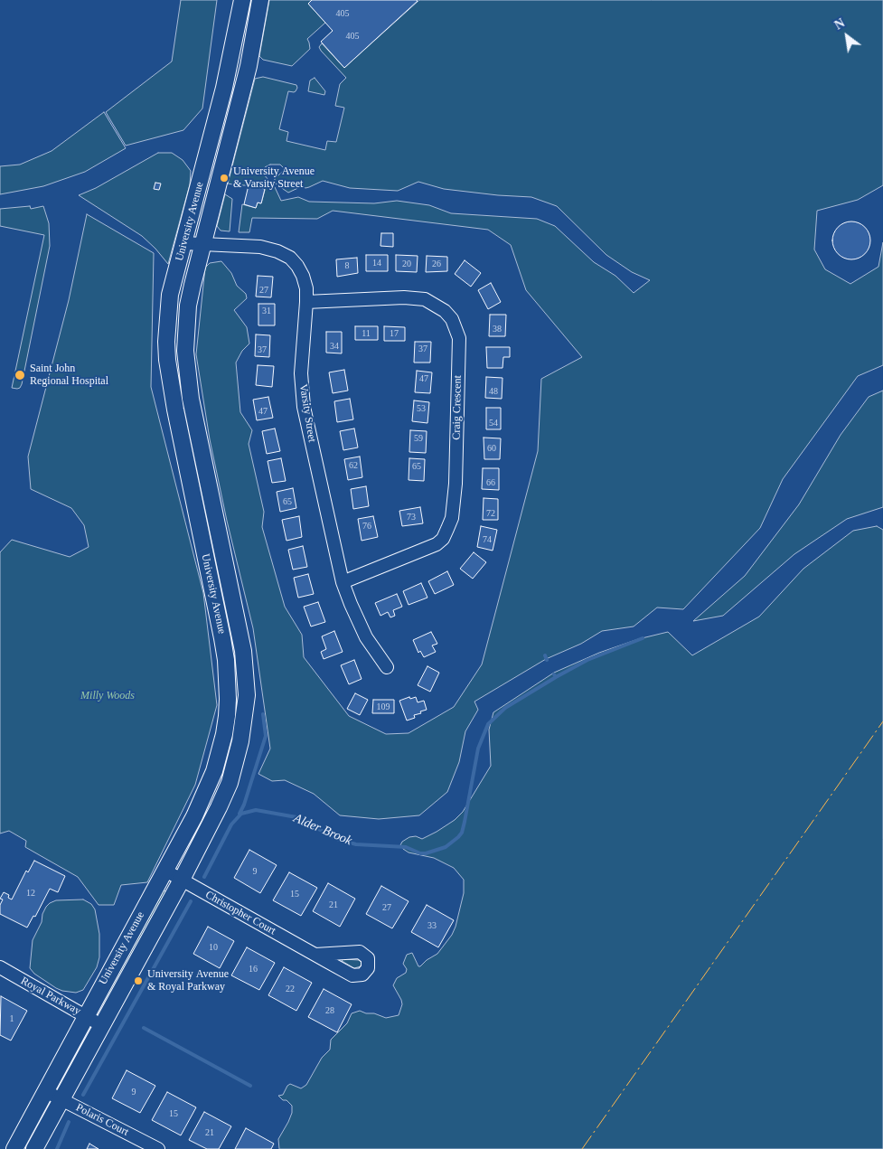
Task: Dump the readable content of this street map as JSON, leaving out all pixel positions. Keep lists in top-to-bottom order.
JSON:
{
  "streets": {
    "main road": ["University Avenue"],
    "street": [
      "Craig Crescent",
      "Varsity Street",
      "Christopher Court",
      "Royal Parkway",
      "Polaris Court"
    ]
  },
  "crossings": [
    ["University Avenue", "Varsity Street"],
    ["University Avenue", "Christopher Court"],
    ["University Avenue", "Royal Parkway"],
    ["University Avenue", "Polaris Court"],
    ["Craig Crescent", "Varsity Street"]
  ],
  "water": ["Alder Brook"],
  "parks": ["Milly Woods"],
  "places": ["University Avenue & Varsity Street", "Saint John Regional Hospital", "University Avenue & Royal Parkway"],
  "house_numbers": [
    "405",
    "405",
    "14",
    "20",
    "26",
    "8",
    "27",
    "31",
    "38",
    "11",
    "17",
    "34",
    "37",
    "37",
    "47",
    "48",
    "53",
    "47",
    "54",
    "59",
    "60",
    "62",
    "65",
    "66",
    "65",
    "72",
    "73",
    "76",
    "74",
    "109",
    "9",
    "12",
    "15",
    "21",
    "27",
    "33",
    "10",
    "16",
    "22",
    "28",
    "1",
    "9",
    "15",
    "21"
  ],
  "north": "top left"
}
